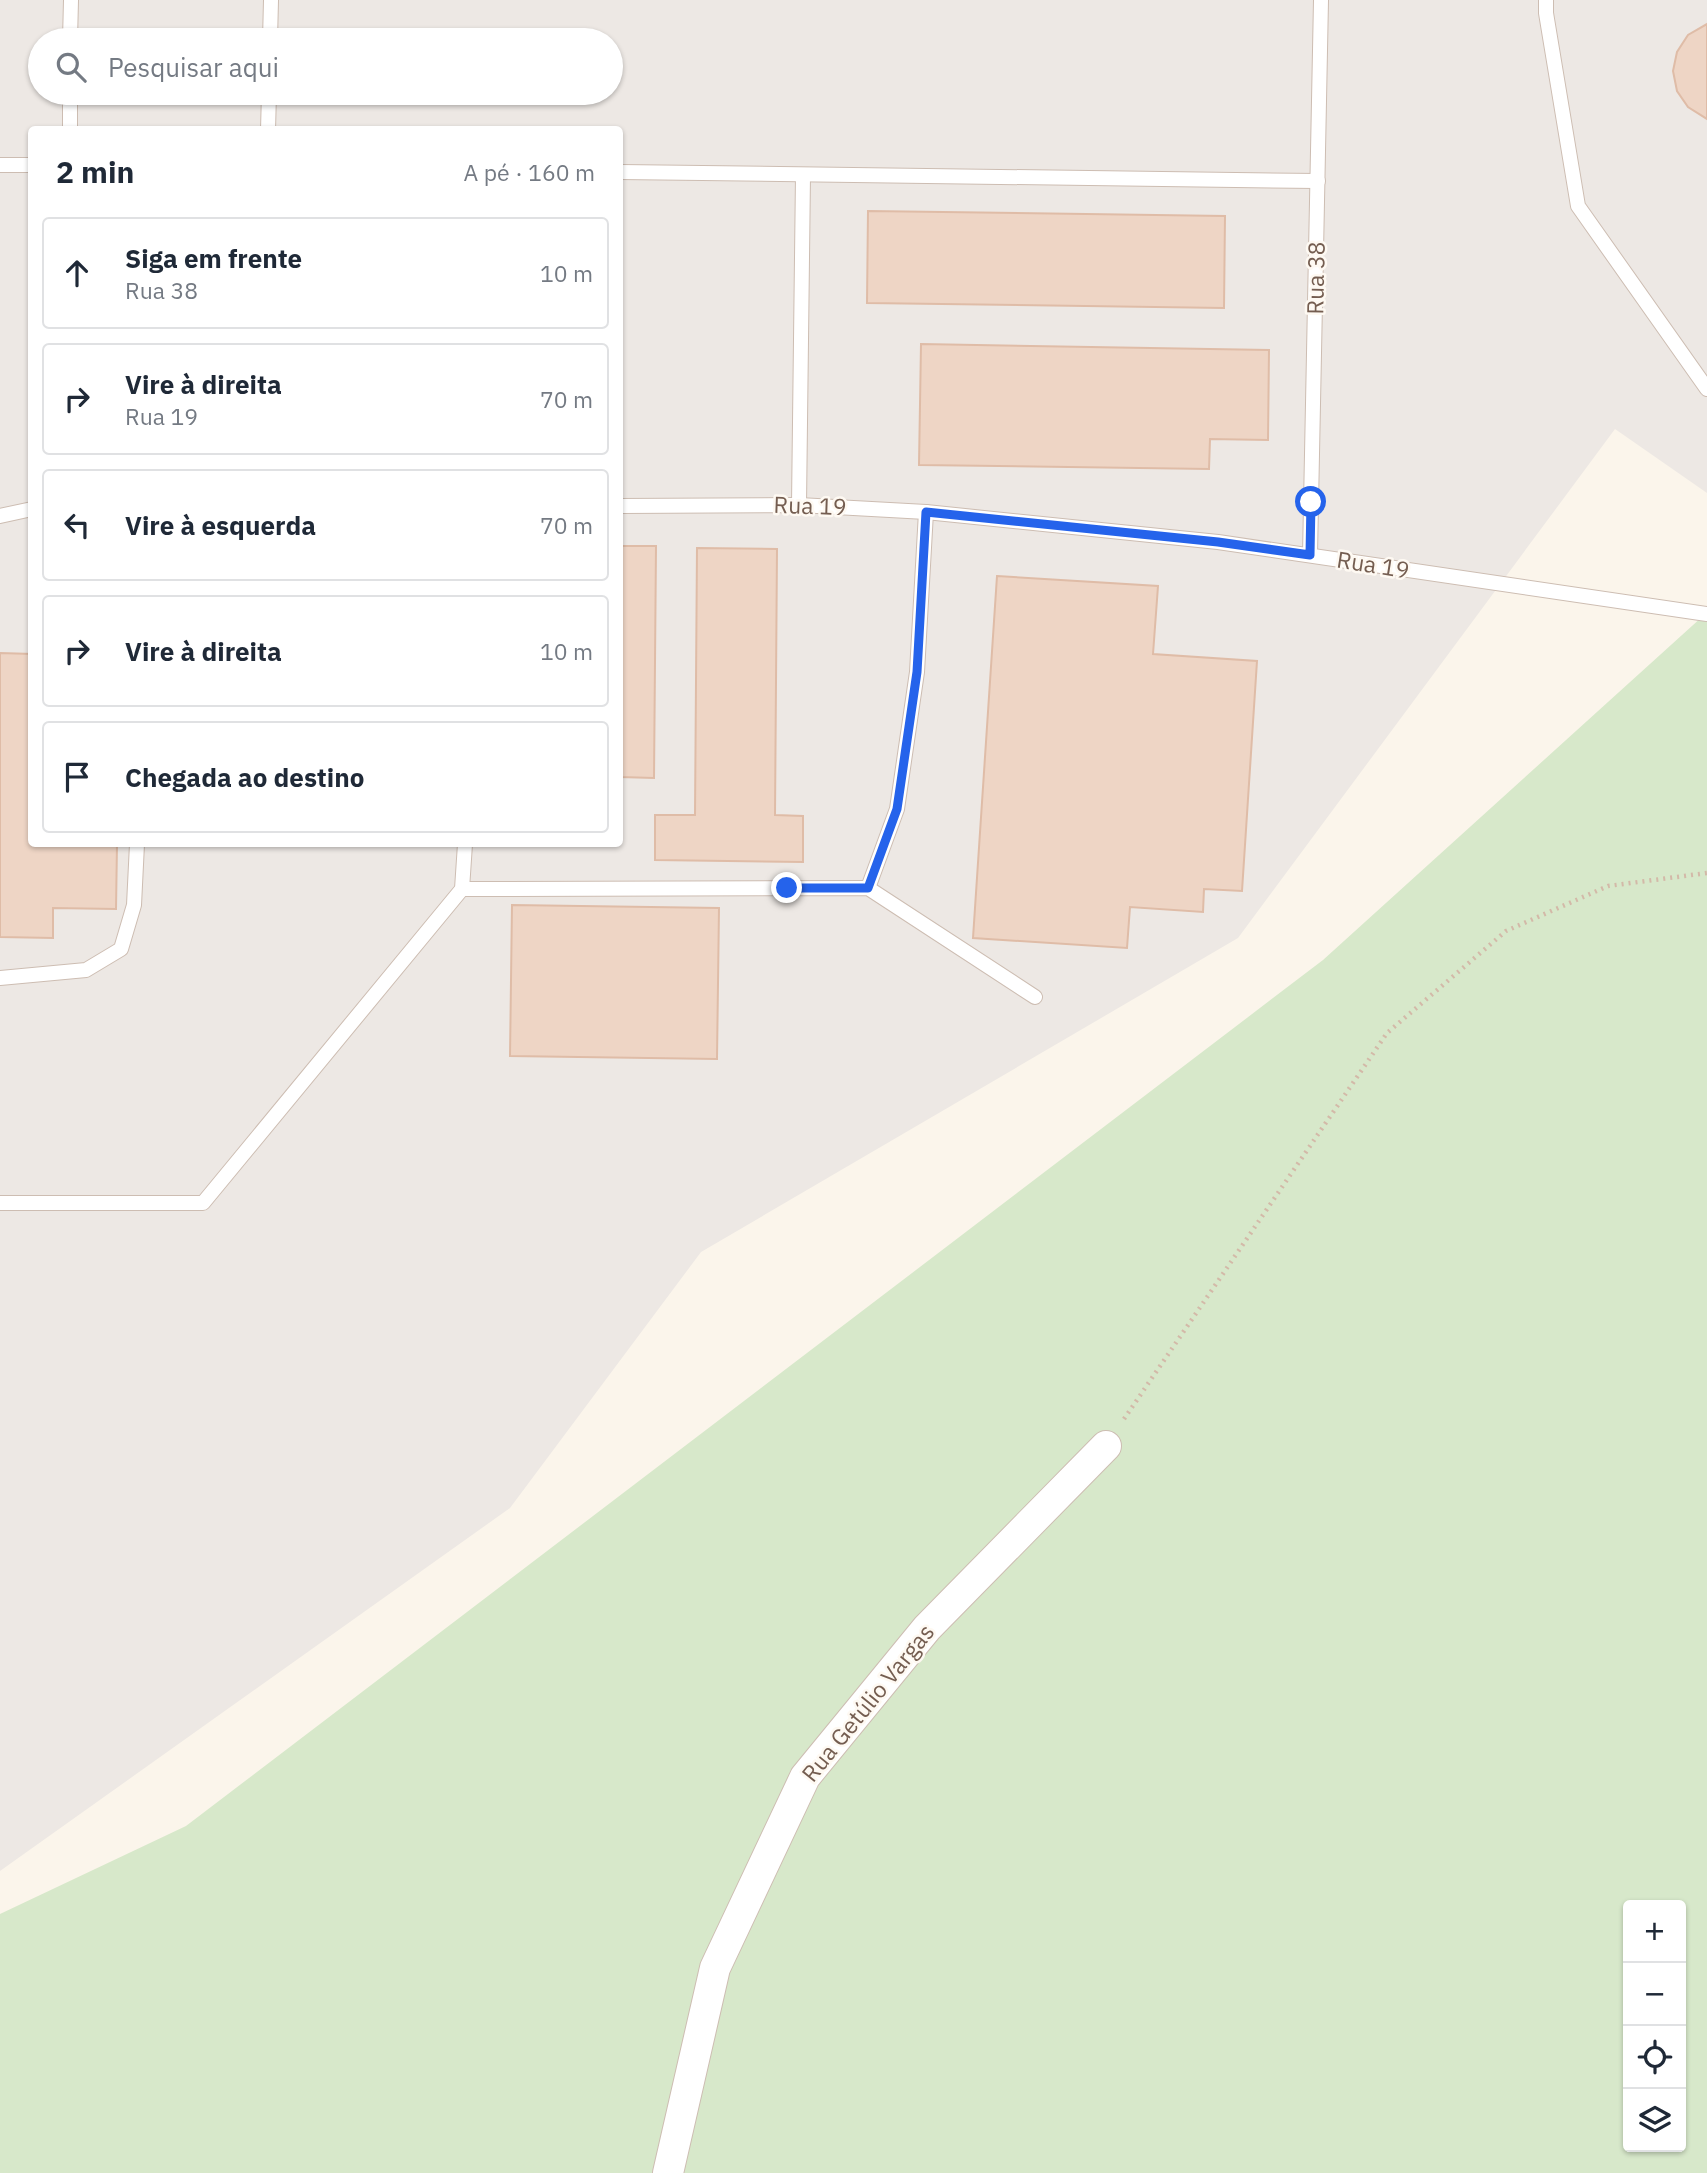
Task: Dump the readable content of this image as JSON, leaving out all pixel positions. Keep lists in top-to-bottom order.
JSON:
{
  "streets": {
    "street": ["Rua Getúlio Vargas"],
    "lane": ["Rua 38", "Rua 19"]
  },
  "crossings": [
    ["Rua 38", "Rua 19"]
  ],
  "page": {
    "search": "Pesquisar aqui",
    "heading": ["2 min", "A pé · 160 m"],
    "list": [
      ["Siga em frente", "Rua 38", "10 m"],
      ["Vire à direita", "Rua 19", "70 m"],
      ["Vire à esquerda", "70 m"],
      ["Vire à direita", "10 m"],
      "Chegada ao destino"
    ],
    "map_buttons": ["+", "−"]
  }
}
